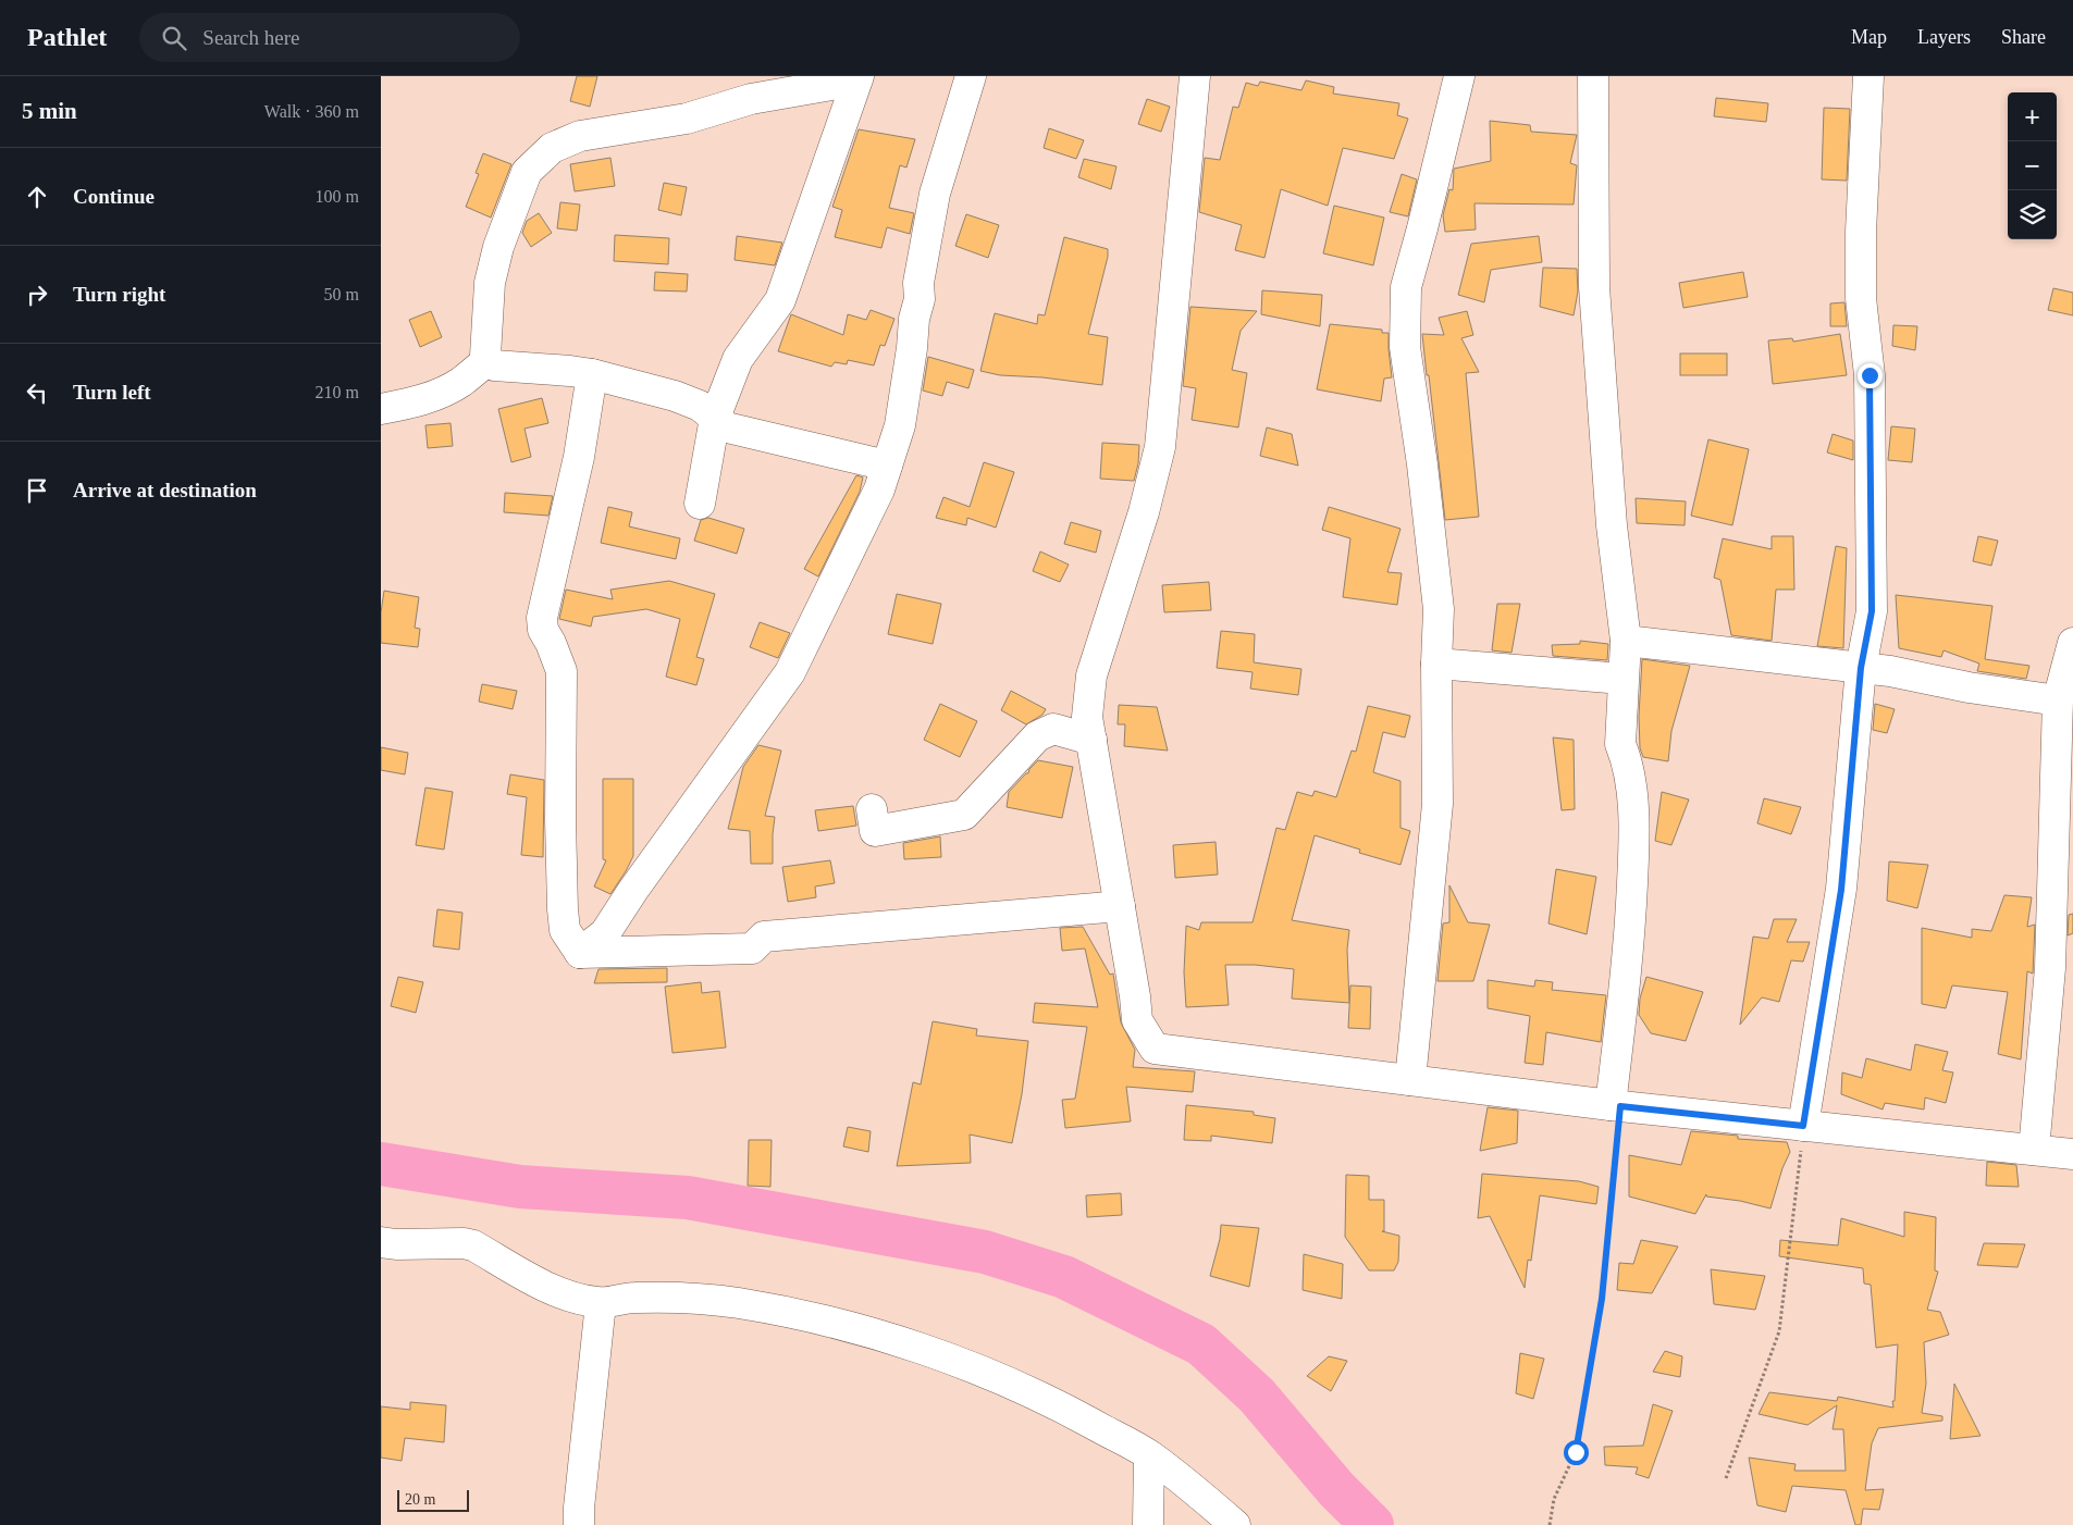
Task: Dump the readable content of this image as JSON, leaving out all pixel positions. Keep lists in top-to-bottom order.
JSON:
{
  "scale_bar": "20 m",
  "page": {
    "header": "Pathlet",
    "search": "Search here",
    "nav": ["Map", "Layers", "Share"],
    "heading": ["5 min", "Walk · 360 m"],
    "map_buttons": ["+", "−"],
    "list": [
      ["Continue", "100 m"],
      ["Turn right", "50 m"],
      ["Turn left", "210 m"],
      "Arrive at destination"
    ],
    "scale": "20 m"
  }
}
